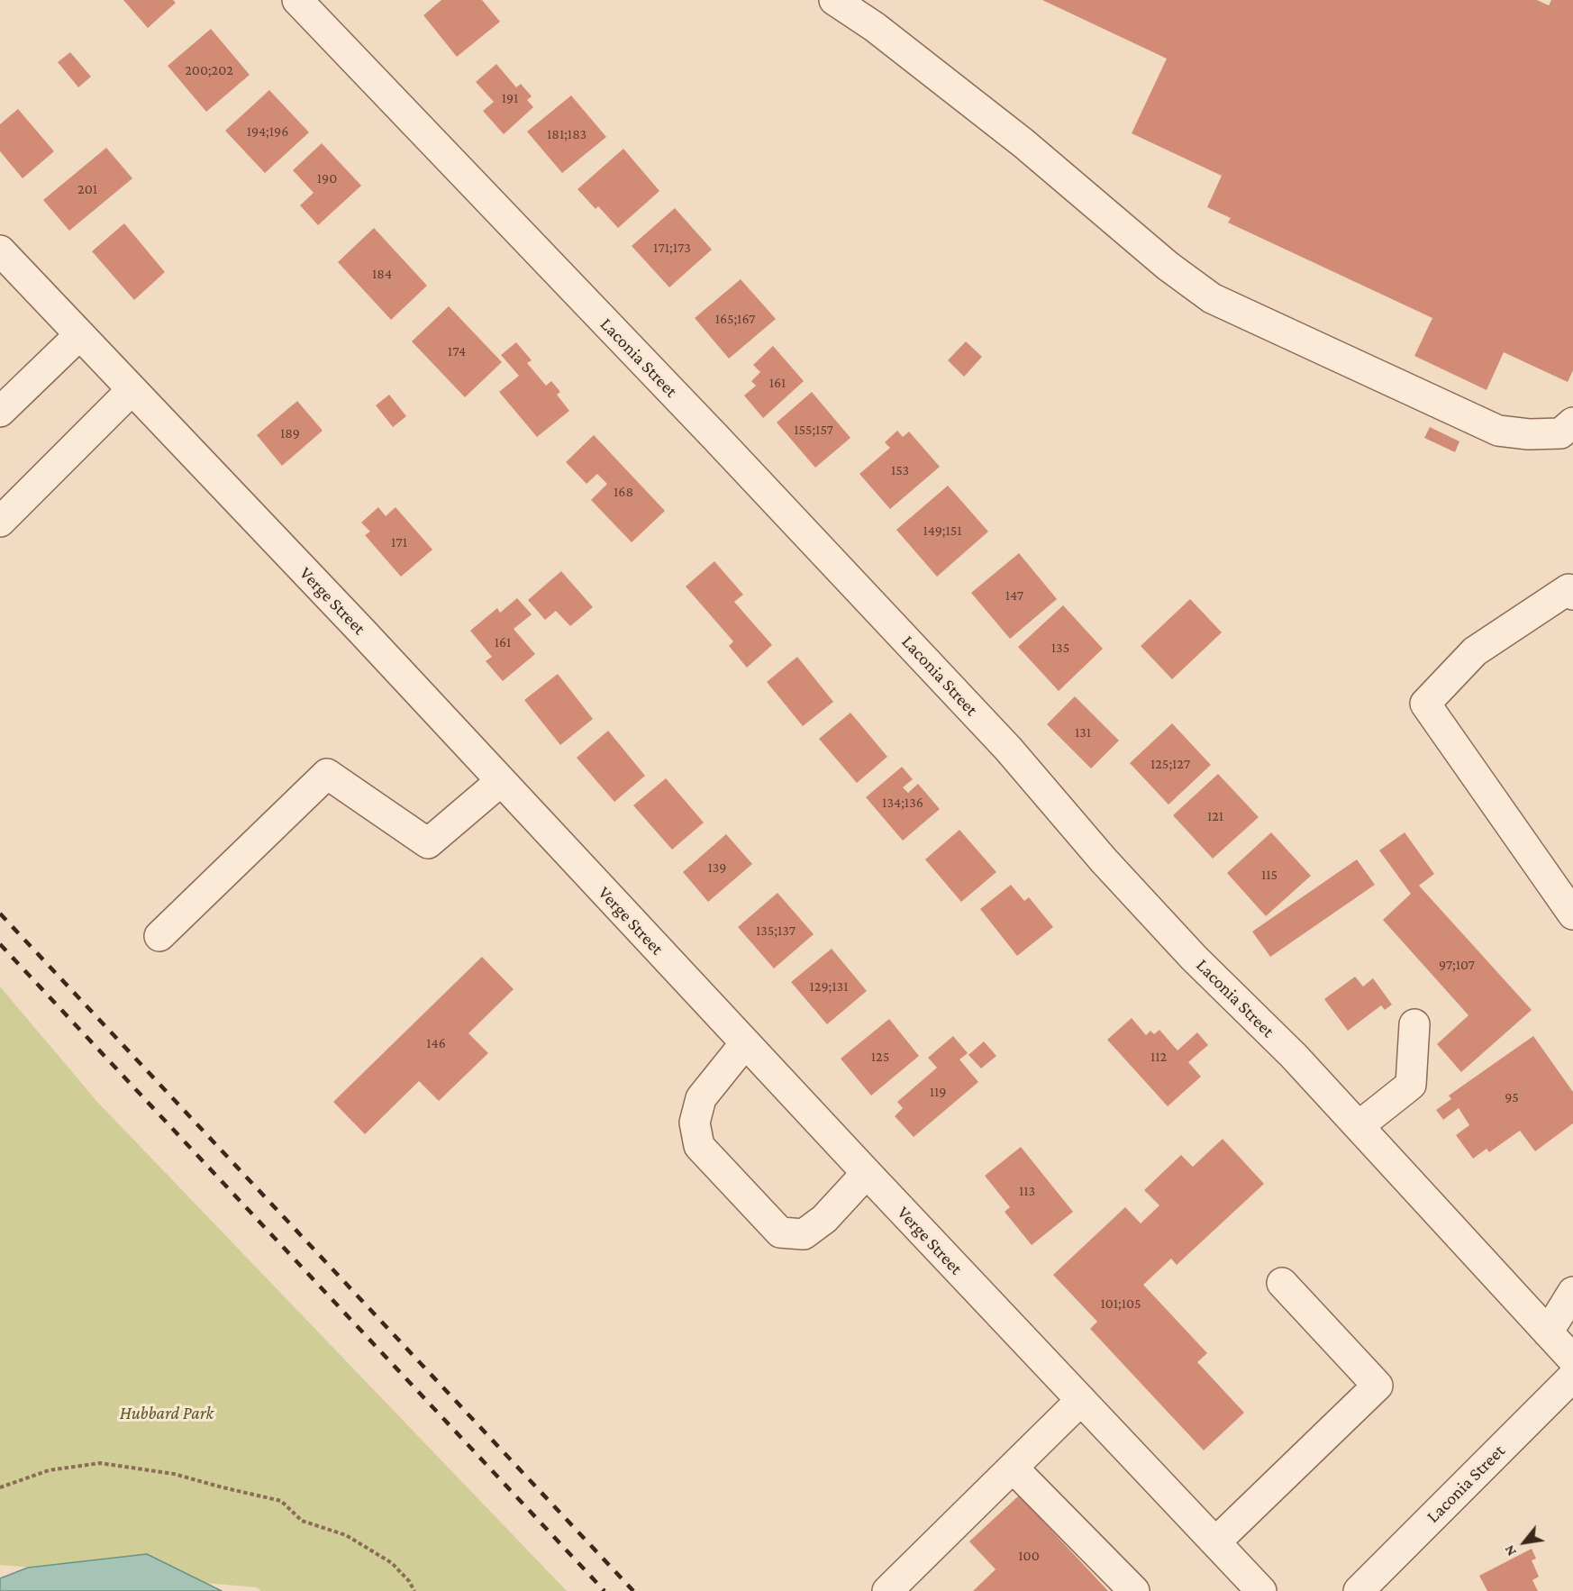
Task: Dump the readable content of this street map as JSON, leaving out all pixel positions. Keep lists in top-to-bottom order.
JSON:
{
  "streets": {
    "street": ["Laconia Street", "Verge Street"]
  },
  "parks": ["Hubbard Park"],
  "house_numbers": [
    "200;202",
    "191",
    "194;196",
    "181;183",
    "190",
    "201",
    "171;173",
    "184",
    "165;167",
    "174",
    "161",
    "155;157",
    "189",
    "153",
    "168",
    "149;151",
    "171",
    "147",
    "161",
    "135",
    "131",
    "125;127",
    "134;136",
    "121",
    "139",
    "115",
    "135;137",
    "97;107",
    "129;131",
    "146",
    "125",
    "112",
    "119",
    "95",
    "113",
    "101;105",
    "100"
  ],
  "north": "bottom left"
}
